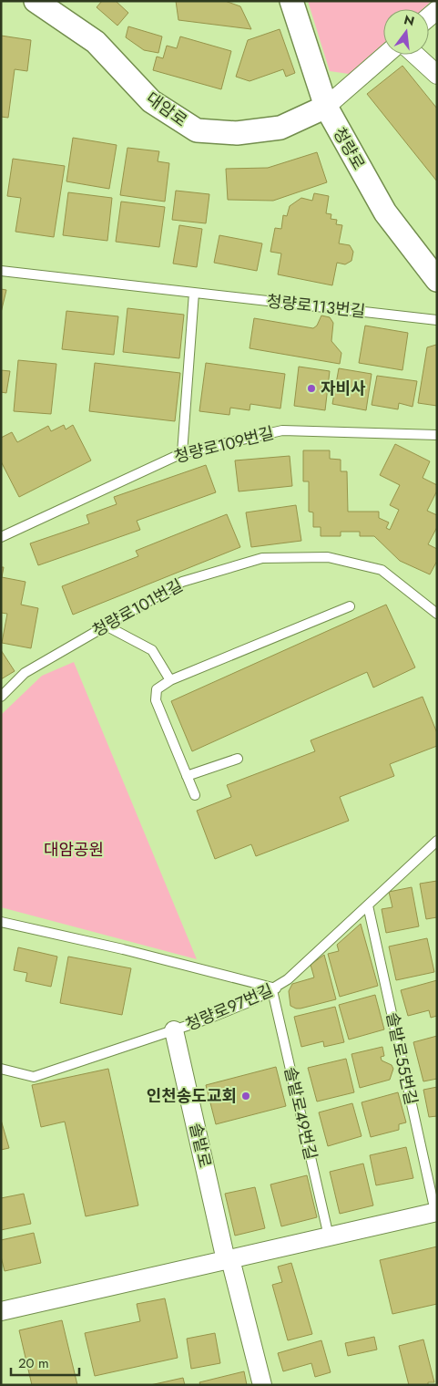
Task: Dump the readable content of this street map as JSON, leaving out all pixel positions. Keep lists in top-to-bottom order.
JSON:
{
  "streets": {
    "street": ["대암로", "청량로", "솔밭로"],
    "lane": [
      "청량로113번길",
      "청량로109번길",
      "청량로101번길",
      "청량로97번길",
      "솔밭로55번길",
      "솔밭로49번길"
    ]
  },
  "crossings": [
    ["대암로", "청량로"],
    ["청량로97번길", "솔밭로55번길"],
    ["청량로97번길", "솔밭로49번길"],
    ["청량로97번길", "솔밭로"]
  ],
  "parks": ["대암공원"],
  "places": ["자비사", "인천송도교회"],
  "scale_bar": "20 m",
  "north": "top"
}
